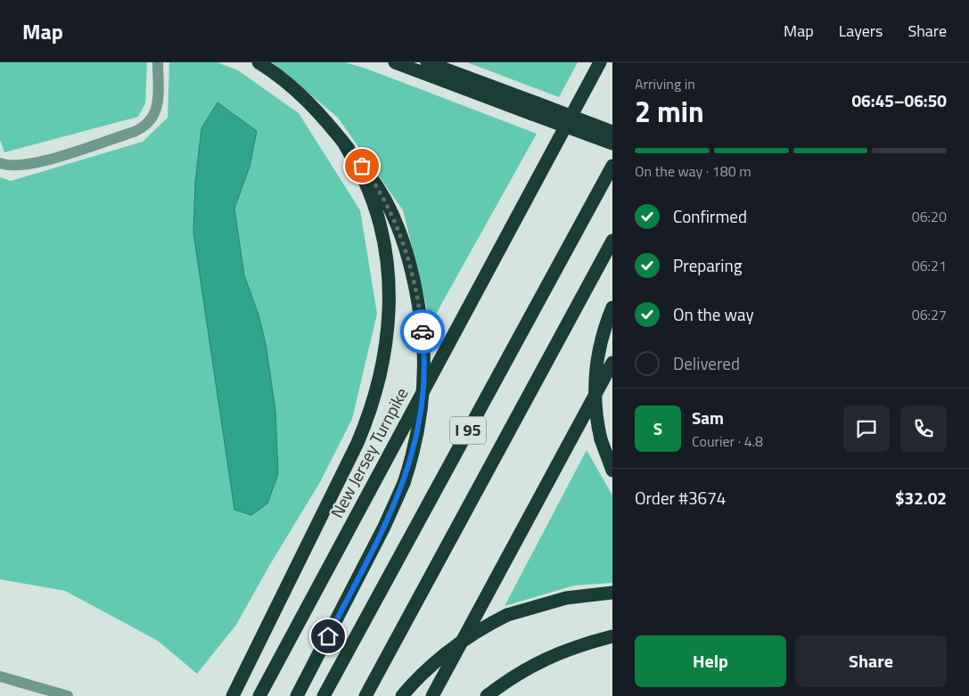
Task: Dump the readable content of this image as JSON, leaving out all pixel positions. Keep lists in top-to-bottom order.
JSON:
{
  "streets": {
    "highway": ["I 95", "New Jersey Turnpike"]
  },
  "page": {
    "header": "Map",
    "nav": ["Map", "Layers", "Share"],
    "heading": ["2 min", "Arriving in", "06:45–06:50"],
    "panel": [
      "Sam",
      "Courier · 4.8",
      "Order #3674",
      "$32.02"
    ],
    "bar": "On the way · 180 m",
    "list": [
      ["Confirmed", "06:20"],
      ["Preparing", "06:21"],
      ["On the way", "06:27"],
      "Delivered"
    ],
    "round": "S",
    "buttons": ["Help", "Share"]
  }
}
